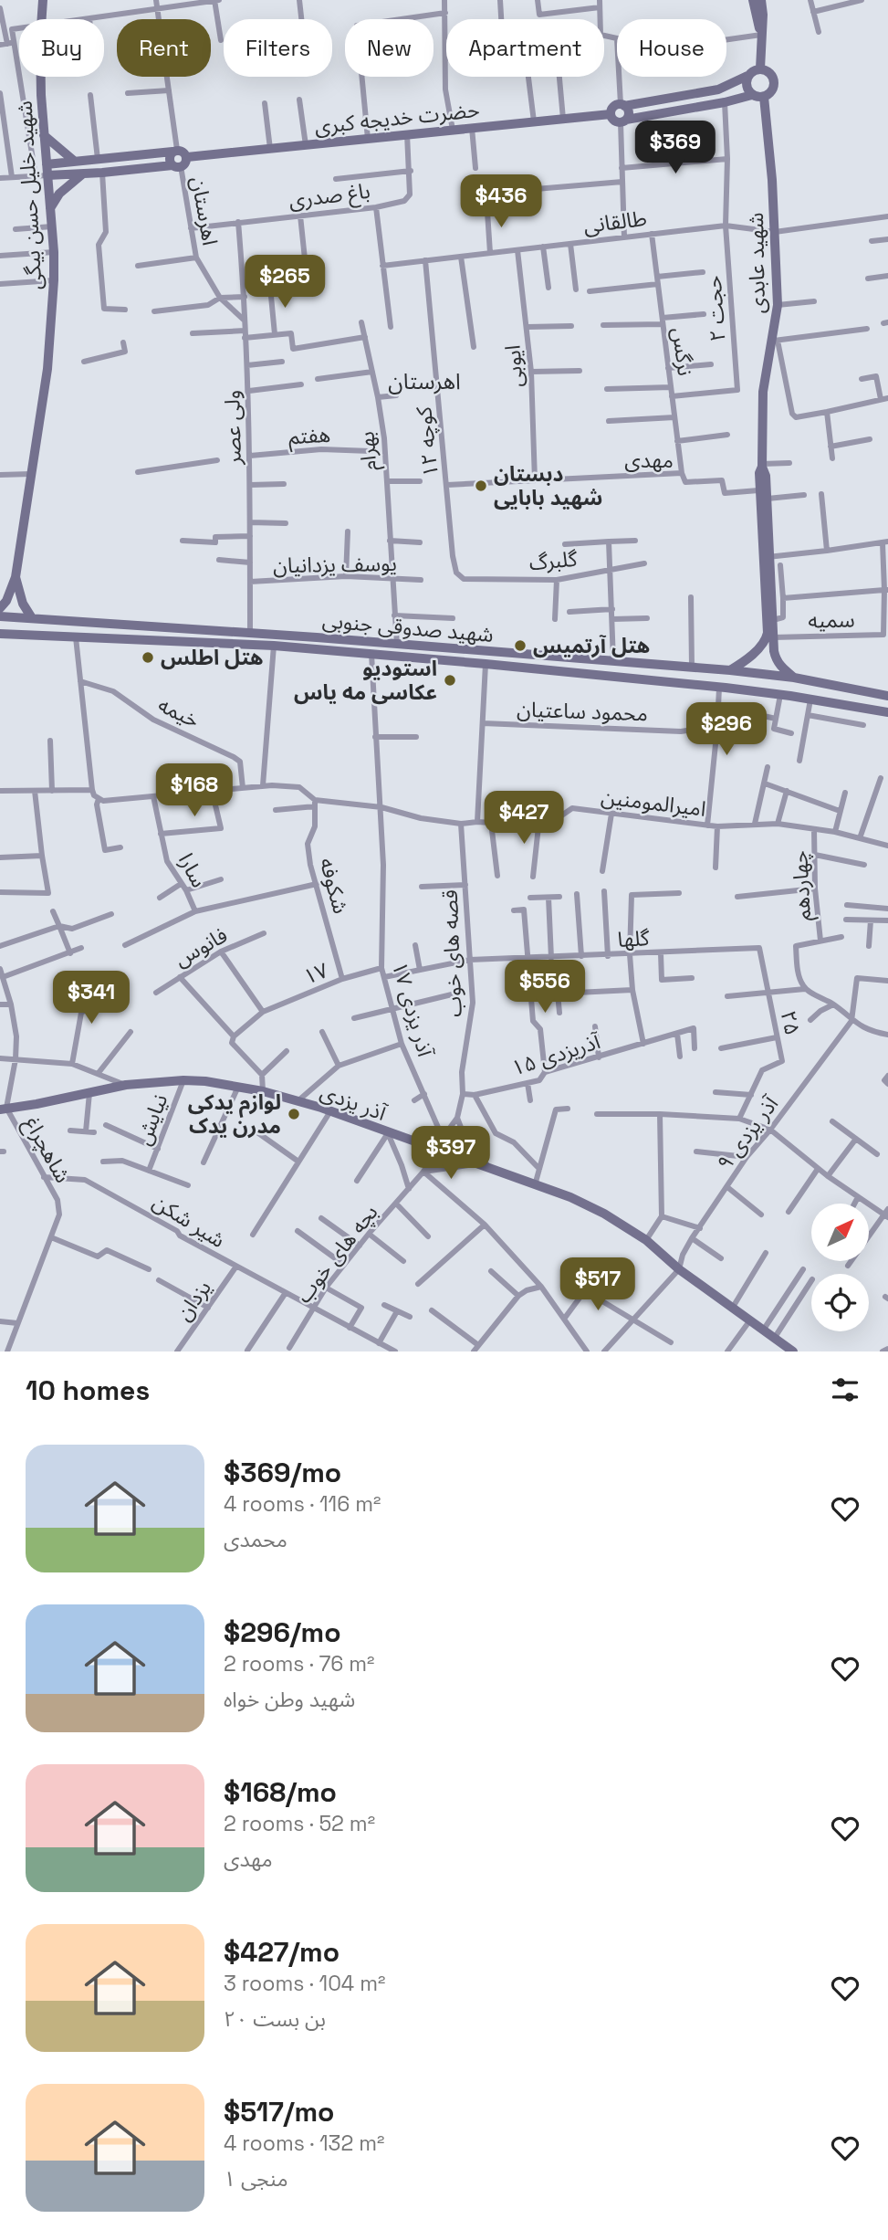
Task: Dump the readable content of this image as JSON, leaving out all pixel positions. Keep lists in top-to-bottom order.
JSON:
{
  "streets": {
    "main road": [
      "حضرت خدیجه کبری",
      "شهید خلیل حسن بیگی",
      "شهید عابدی",
      "شهید صدوقی جنوبی",
      "آذر یزدی"
    ],
    "street": [
      "باغ صدری",
      "اهرستان",
      "طالقانی",
      "حجت ۲",
      "نرگس",
      "ایوبی",
      "ولی عصر",
      "هفتم",
      "کوچه ۱۲",
      "بهرام",
      "مهدی",
      "گلبرگ",
      "یوسف یزدانیان",
      "سمیه",
      "محمود ساعتیان",
      "خیمه",
      "امیرالمومنین",
      "سارا",
      "شکوفه",
      "چهاردهم",
      "گلها",
      "فانوس",
      "قصه های خوب",
      "۱۷",
      "آذر یزدی ۱۷",
      "۲۵",
      "۱۵ آذریزدی",
      "نیایش",
      "آذر یزدی ۹",
      "شاهچراغ",
      "شیر شکن",
      "بچه های خوب",
      "یزدان"
    ]
  },
  "crossings": [
    ["حضرت خدیجه کبری", "باغ صدری"],
    ["حضرت خدیجه کبری", "اهرستان"],
    ["باغ صدری", "اهرستان"],
    ["باغ صدری", "ولی عصر"],
    ["اهرستان", "ولی عصر"],
    ["طالقانی", "شهید عابدی"],
    ["طالقانی", "حجت ۲"],
    ["طالقانی", "نرگس"],
    ["طالقانی", "ایوبی"],
    ["طالقانی", "کوچه ۱۲"],
    ["شهید عابدی", "مهدی"],
    ["شهید عابدی", "سمیه"],
    ["شهید عابدی", "شهید صدوقی جنوبی"],
    ["حجت ۲", "نرگس"],
    ["نرگس", "مهدی"],
    ["ایوبی", "مهدی"],
    ["ولی عصر", "هفتم"],
    ["ولی عصر", "یوسف یزدانیان"],
    ["ولی عصر", "شهید صدوقی جنوبی"],
    ["کوچه ۱۲", "مهدی"],
    ["کوچه ۱۲", "گلبرگ"],
    ["بهرام", "یوسف یزدانیان"],
    ["بهرام", "شهید صدوقی جنوبی"],
    ["شهید صدوقی جنوبی", "آذر یزدی ۱۷"],
    ["امیرالمومنین", "چهاردهم"],
    ["امیرالمومنین", "قصه های خوب"],
    ["امیرالمومنین", "آذر یزدی ۱۷"],
    ["سارا", "شکوفه"],
    ["شکوفه", "۱۷"],
    ["گلها", "قصه های خوب"],
    ["گلها", "آذر یزدی ۱۷"],
    ["گلها", "۲۵"],
    ["قصه های خوب", "آذر یزدی ۱۷"],
    ["قصه های خوب", "۱۵ آذریزدی"],
    ["۱۷", "آذر یزدی ۱۷"],
    ["آذر یزدی", "نیایش"],
    ["آذر یزدی", "آذر یزدی ۹"],
    ["آذر یزدی", "شاهچراغ"],
    ["آذر یزدی", "بچه های خوب"],
    ["شاهچراغ", "شیر شکن"],
    ["شیر شکن", "بچه های خوب"],
    ["شیر شکن", "یزدان"]
  ],
  "districts": ["اهرستان"],
  "places": [
    "دبستان شهید بابایی",
    "هتل آرتمیس",
    "هتل اطلس",
    "استودیو عکاسی مه یاس",
    "لوازم یدکی مدرن یدک"
  ],
  "north": "top right",
  "page": {
    "chip": [
      "Buy",
      "Rent",
      "Filters",
      "New",
      "Apartment",
      "House"
    ],
    "price": [
      "$369",
      "$436",
      "$265",
      "$296",
      "$168",
      "$427",
      "$556",
      "$341",
      "$397",
      "$517"
    ],
    "heading": "10 homes",
    "list": [
      {
        "name": "$369/mo",
        "note": "4 rooms · 116 m² · محمدی"
      },
      {
        "name": "$296/mo",
        "note": "2 rooms · 76 m² · شهید وطن خواه"
      },
      {
        "name": "$168/mo",
        "note": "2 rooms · 52 m² · مهدی"
      },
      {
        "name": "$427/mo",
        "note": "3 rooms · 104 m² · بن بست ۲۰"
      },
      {
        "name": "$517/mo",
        "note": "4 rooms · 132 m² · منجی ۱"
      }
    ]
  }
}
